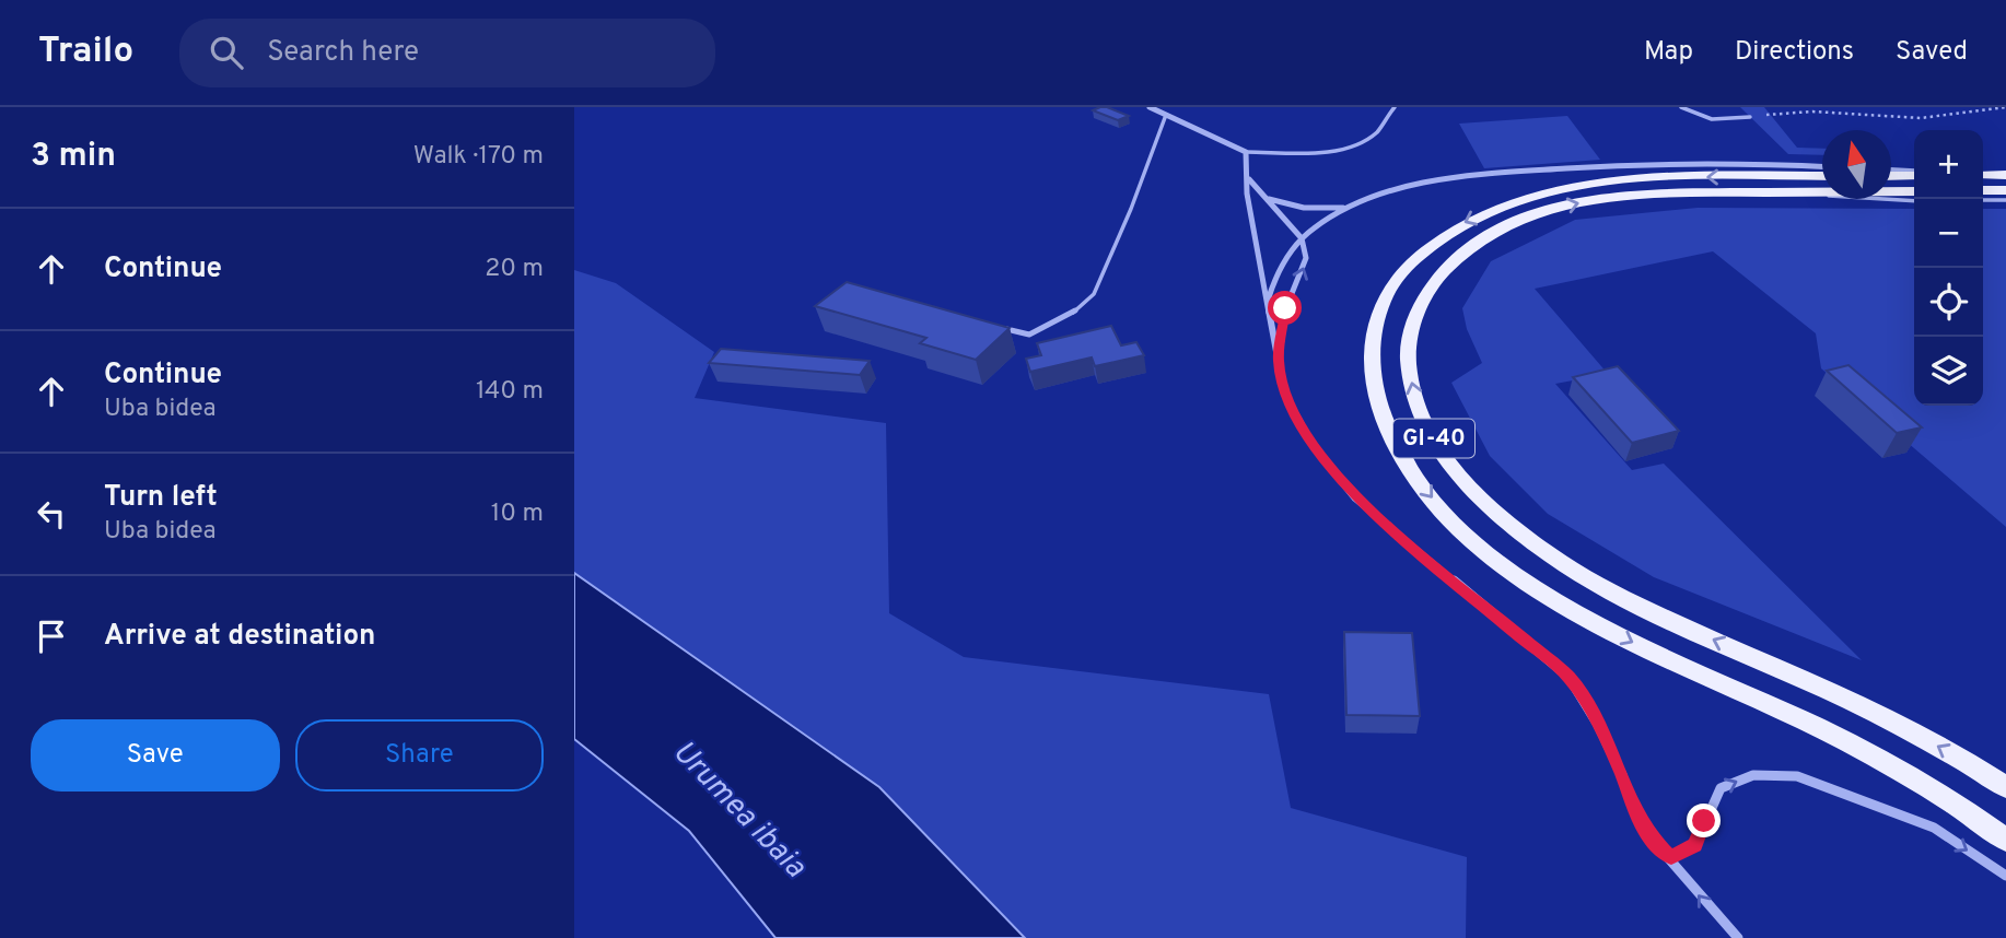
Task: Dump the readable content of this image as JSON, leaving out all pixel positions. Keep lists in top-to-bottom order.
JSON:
{
  "streets": {
    "main road": ["GI-40"]
  },
  "water": ["Urumea ibaia"],
  "north": "top",
  "page": {
    "header": "Trailo",
    "search": "Search here",
    "nav": ["Map", "Directions", "Saved"],
    "heading": ["3 min", "Walk · 170 m"],
    "map_buttons": ["+", "−"],
    "list": [
      ["Continue", "20 m"],
      ["Continue", "Uba bidea", "140 m"],
      ["Turn left", "Uba bidea", "10 m"],
      "Arrive at destination"
    ],
    "buttons": ["Save", "Share"]
  }
}
